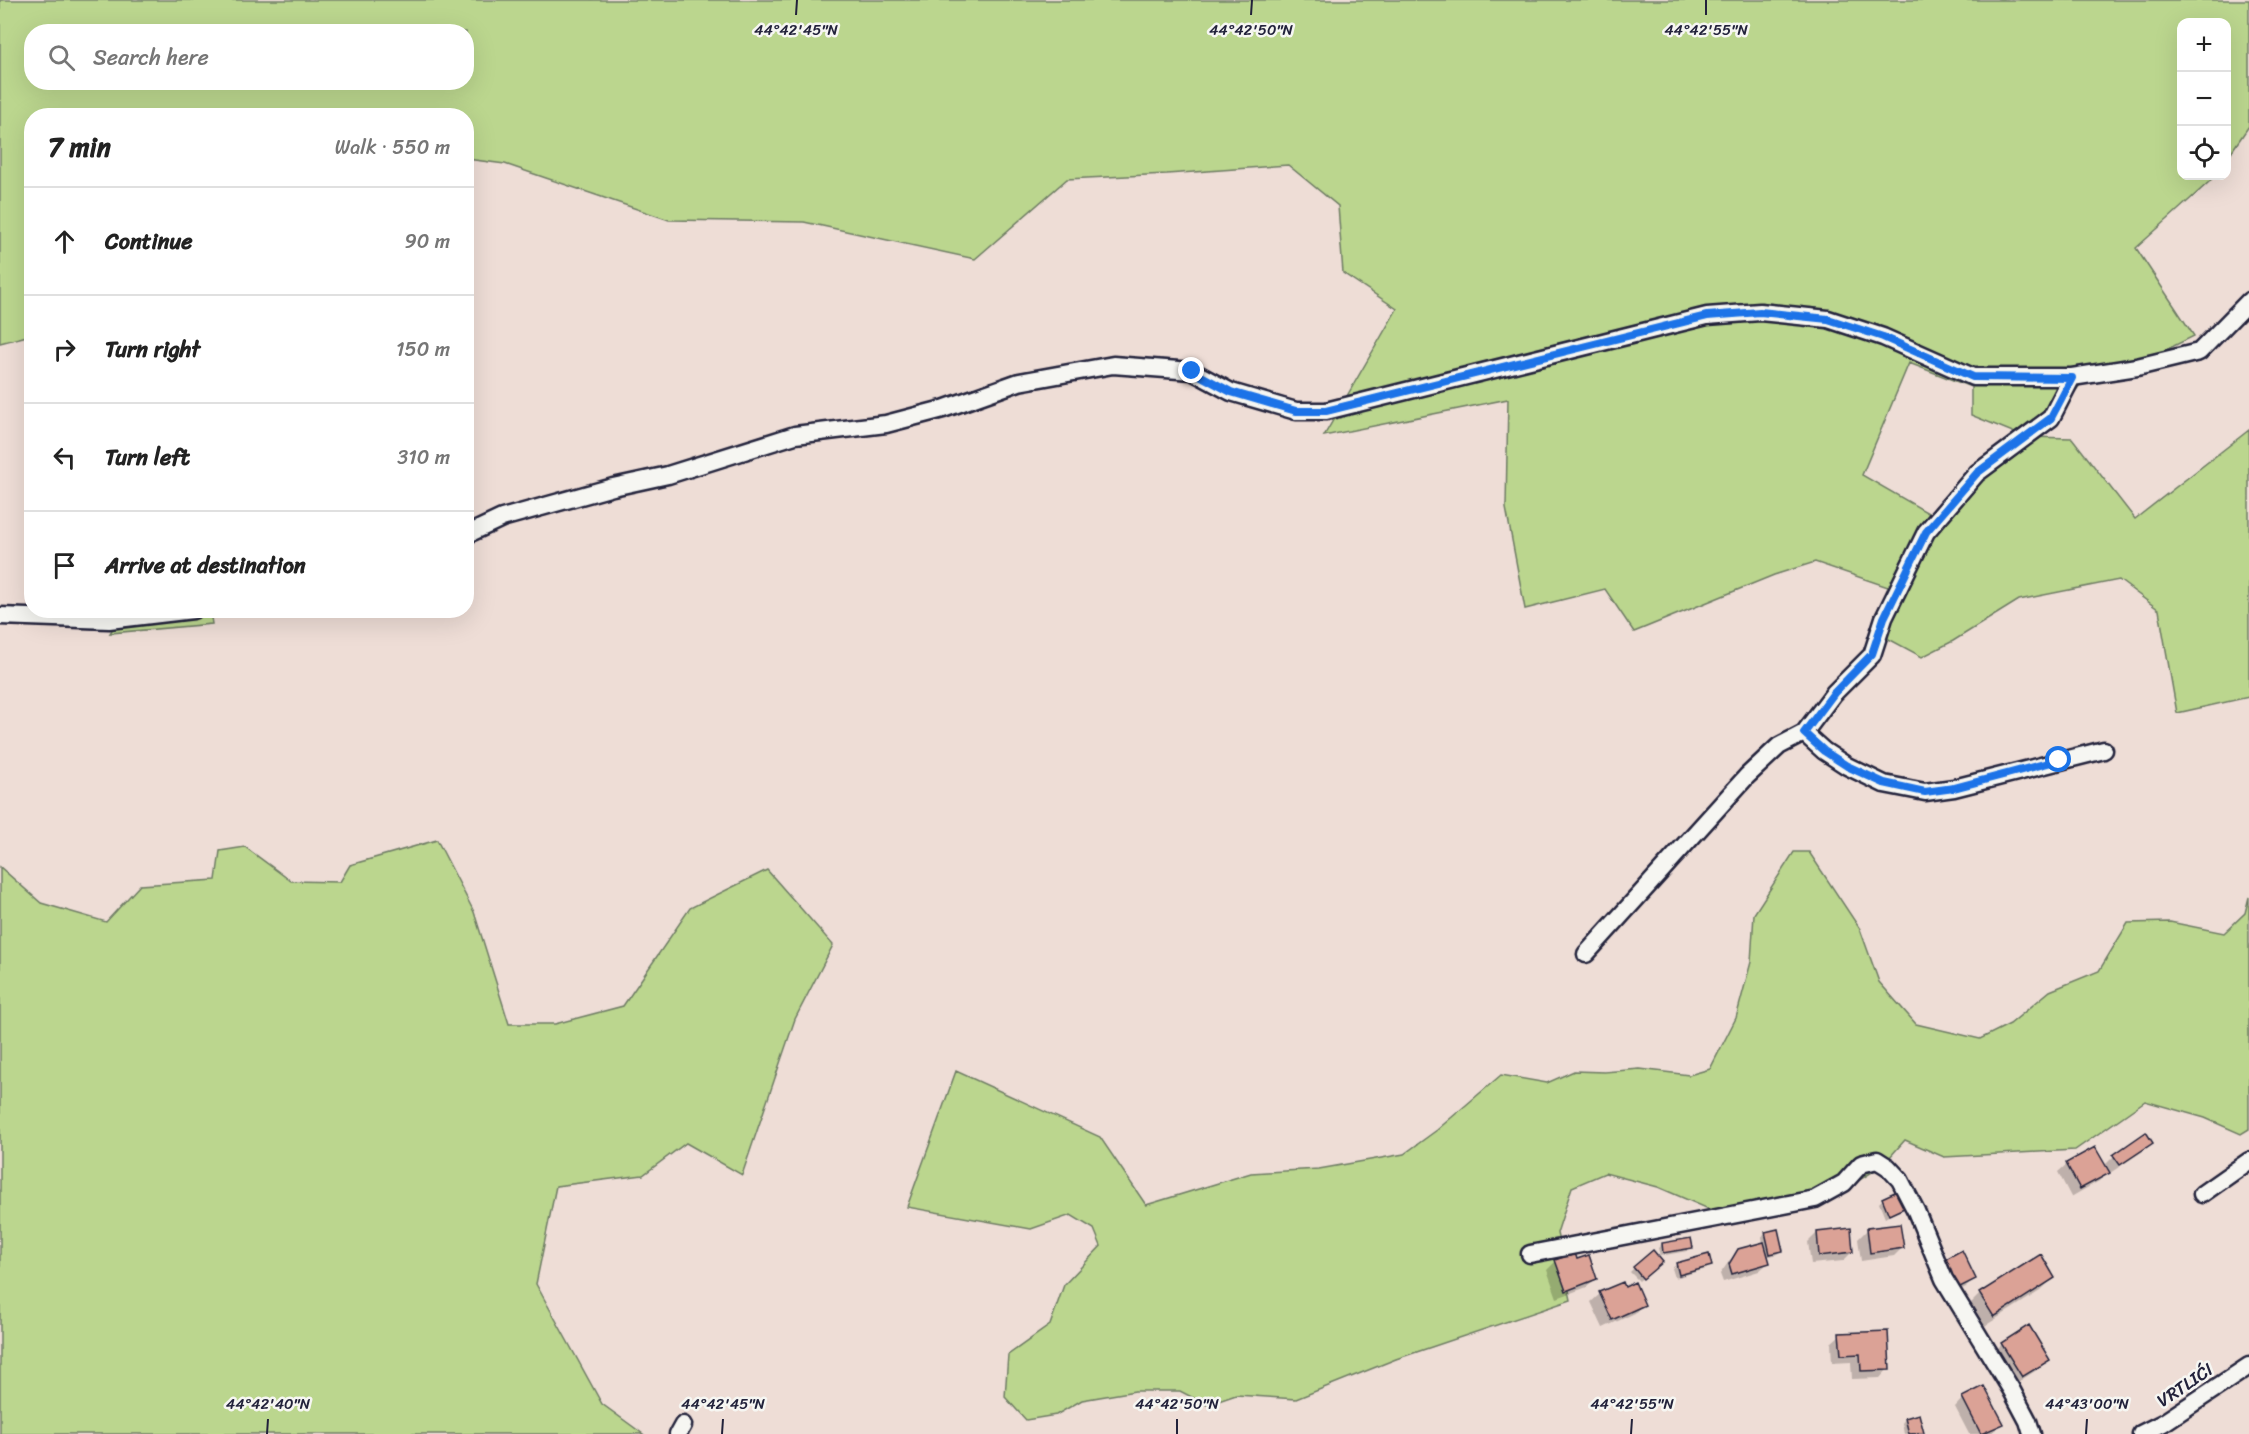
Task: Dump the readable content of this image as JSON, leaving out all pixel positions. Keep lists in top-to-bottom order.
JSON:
{
  "streets": {
    "street": ["VRTLIĆI"]
  },
  "page": {
    "map_buttons": ["+", "−"],
    "search": "Search here",
    "heading": ["7 min", "Walk · 550 m"],
    "list": [
      ["Continue", "90 m"],
      ["Turn right", "150 m"],
      ["Turn left", "310 m"],
      "Arrive at destination"
    ]
  },
  "coordinates": [
    "44°42'45\"N",
    "44°42'50\"N",
    "44°42'55\"N",
    "44°42'40\"N",
    "44°43'00\"N"
  ]
}
